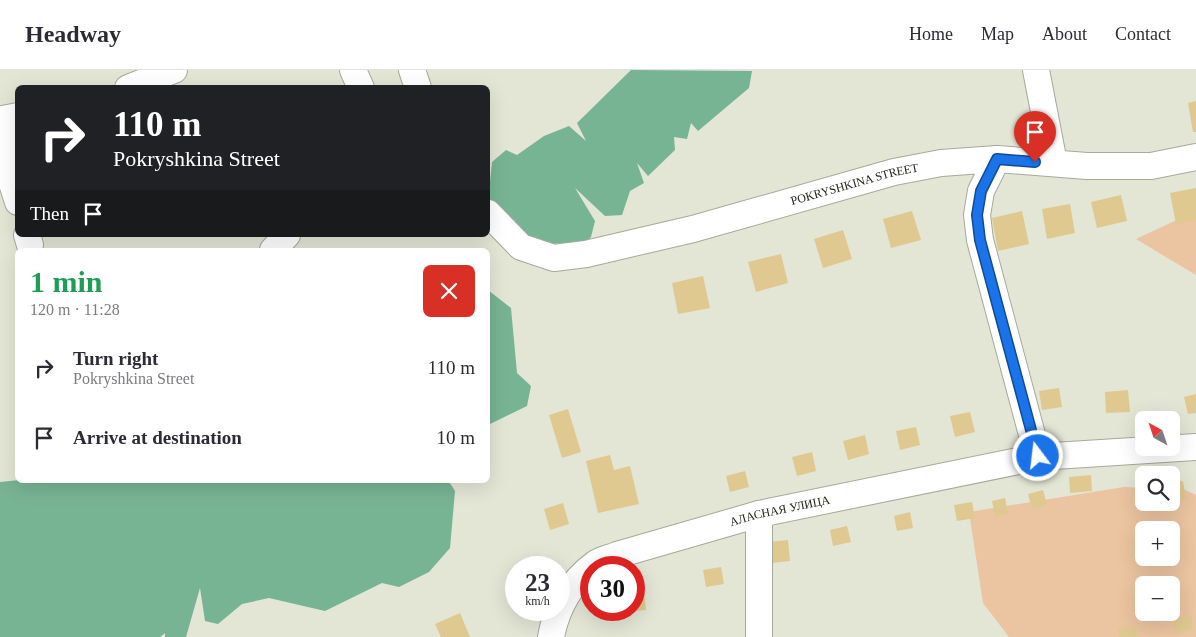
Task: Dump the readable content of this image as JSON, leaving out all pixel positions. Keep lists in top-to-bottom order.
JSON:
{
  "streets": {
    "street": ["POKRYSHKINA STREET", "АЛАСНАЯ УЛИЦА"]
  },
  "north": "top left",
  "page": {
    "header": "Headway",
    "nav": [
      "Home",
      "Map",
      "About",
      "Contact"
    ],
    "turn": ["110 m", "Pokryshkina Street"],
    "then": "Then",
    "heading": ["1 min", "120 m · 11:28"],
    "list": [
      {
        "name": "Turn right",
        "note": "Pokryshkina Street",
        "value": "110 m"
      },
      {
        "name": "Arrive at destination",
        "value": "10 m"
      }
    ],
    "map_buttons": ["+", "−"],
    "speed": "23 km/h",
    "limit": "30"
  }
}
